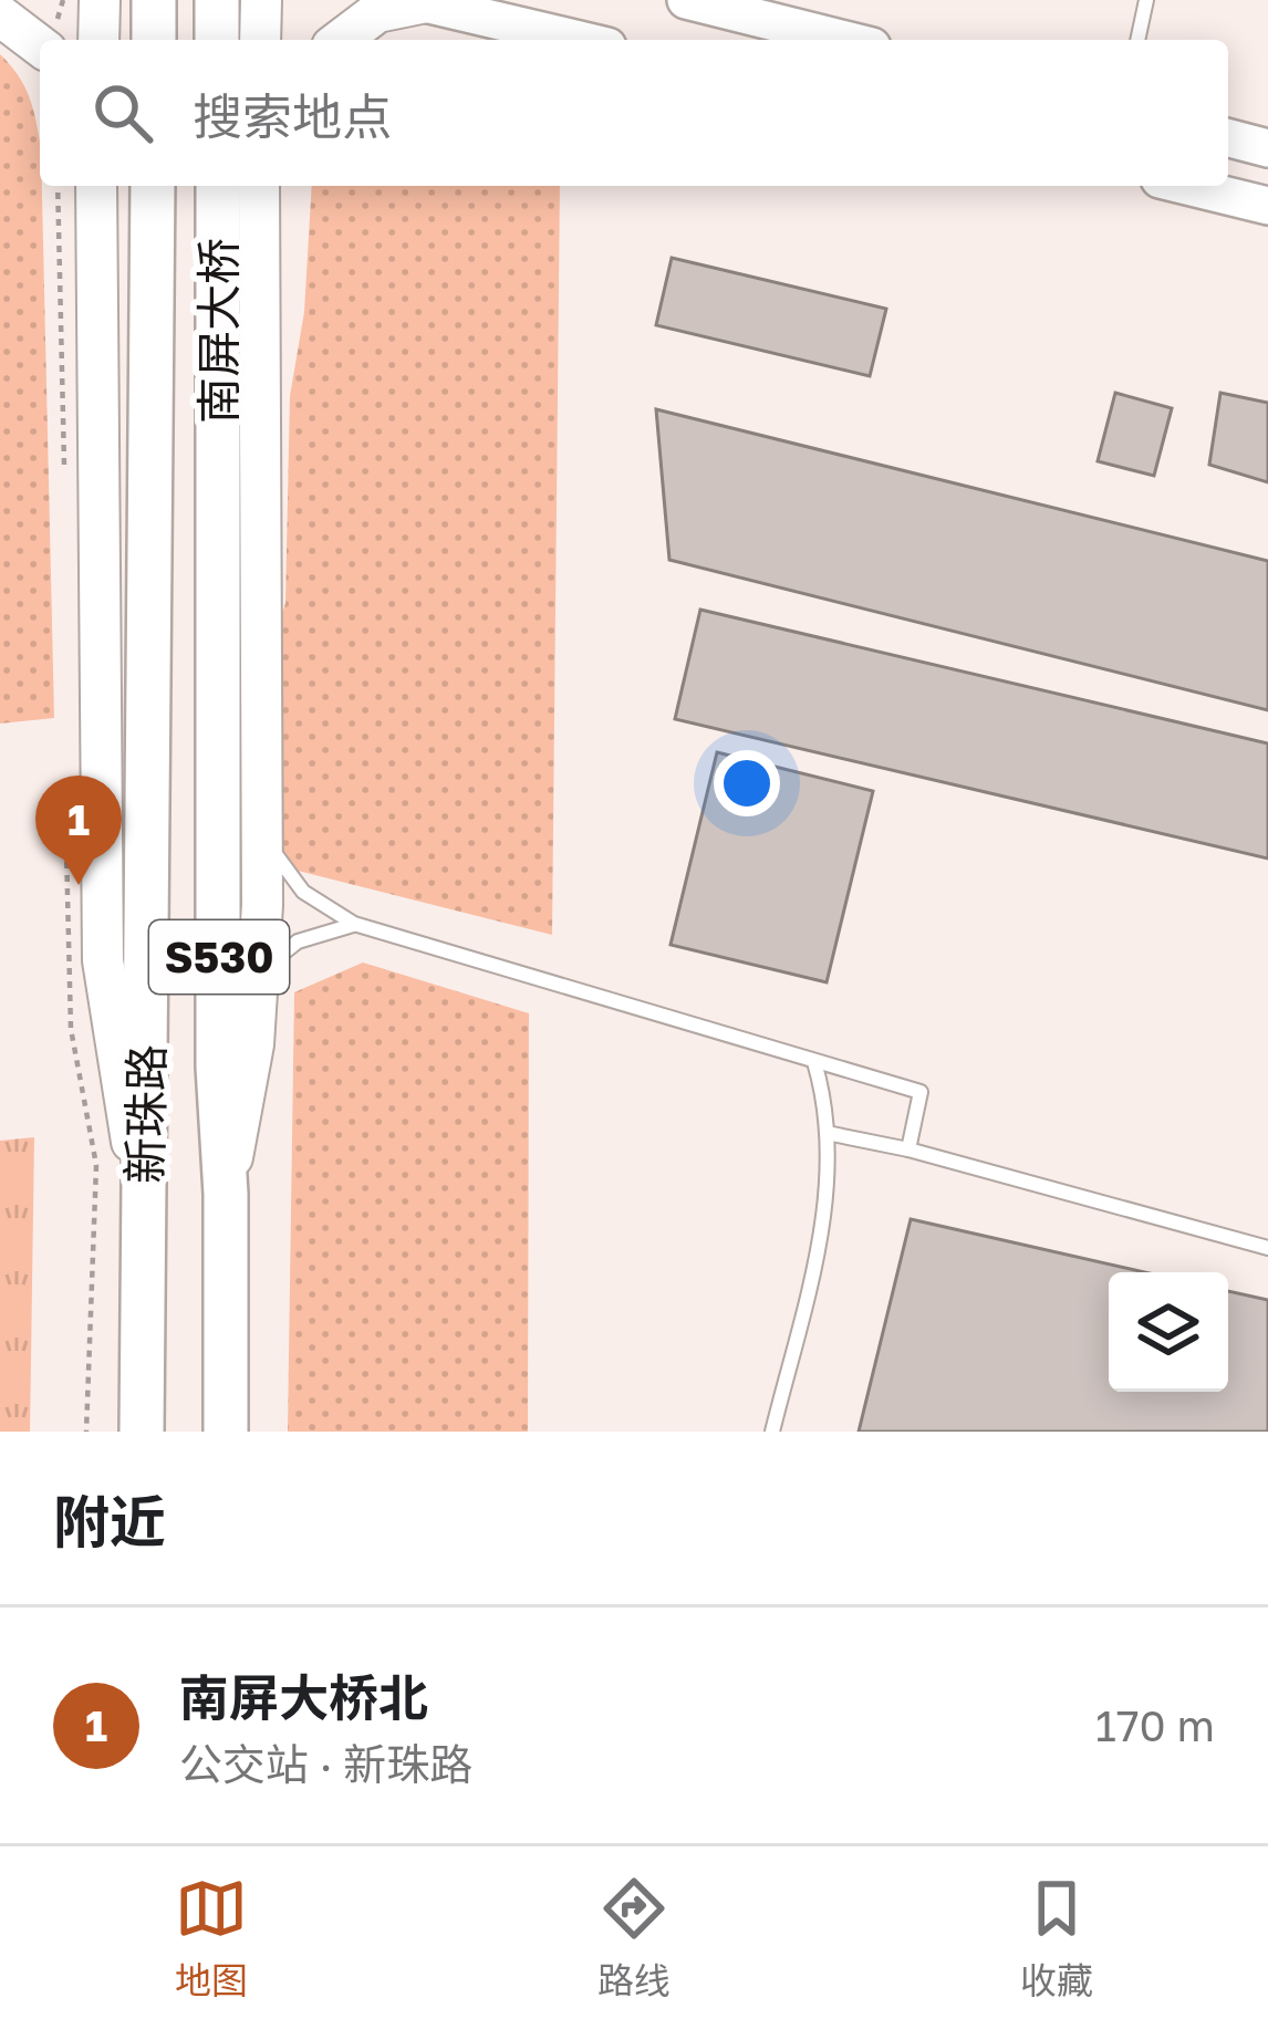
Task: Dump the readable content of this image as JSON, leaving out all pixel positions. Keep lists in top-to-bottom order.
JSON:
{
  "streets": {
    "highway": ["南屏大桥", "S530", "新珠路"]
  },
  "crossings": [
    ["南屏大桥", "新珠路"]
  ],
  "page": {
    "search": "搜索地点",
    "pins": "1",
    "heading": "附近",
    "list": [
      {
        "mark": "1",
        "name": "南屏大桥北",
        "note": "公交站 · 新珠路",
        "value": "170 m"
      }
    ],
    "nav": ["地图", "路线", "收藏"]
  }
}
